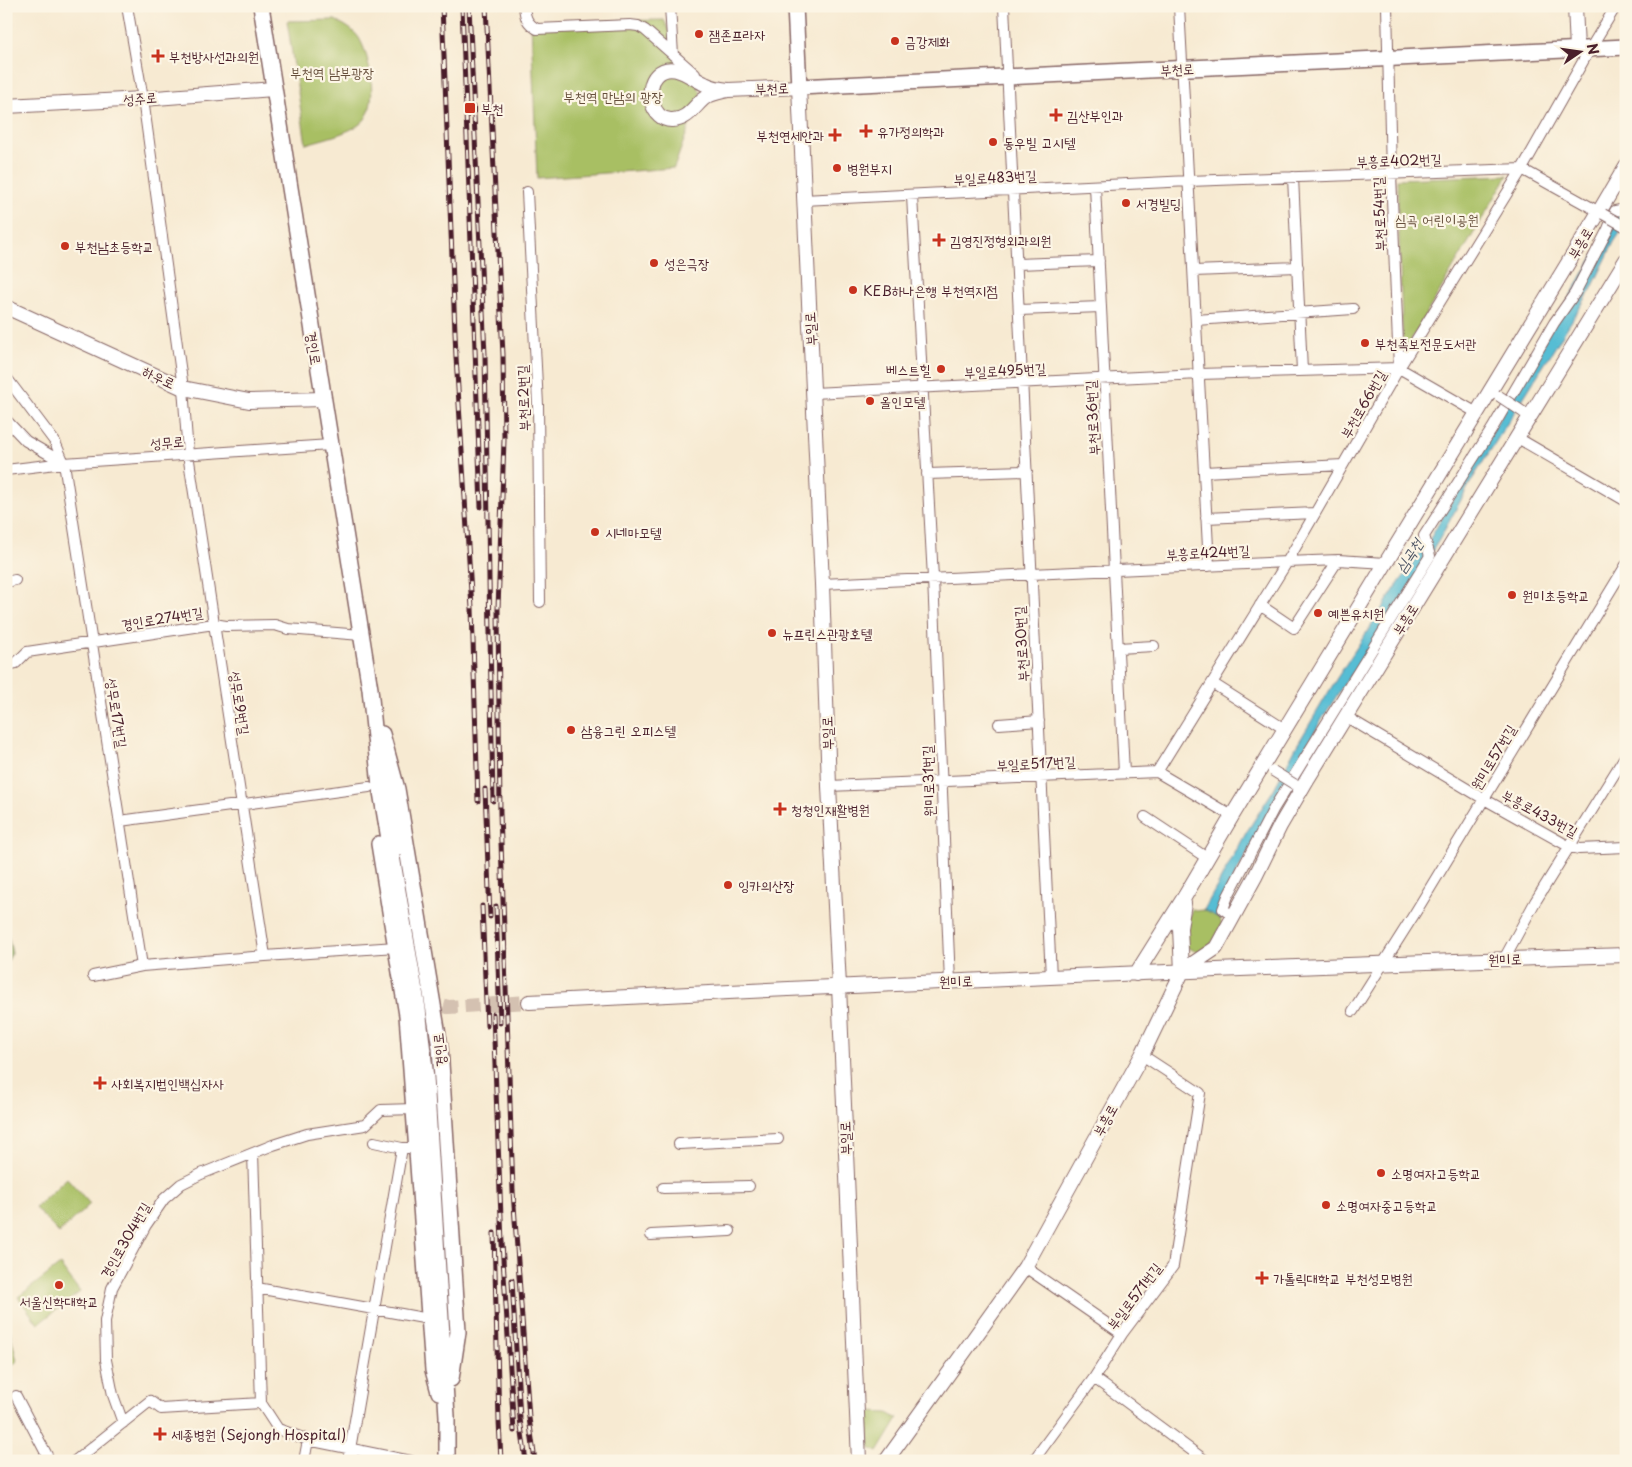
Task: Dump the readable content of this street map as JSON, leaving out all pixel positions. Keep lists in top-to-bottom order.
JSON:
{
  "streets": {
    "main road": ["부천로", "부일로", "경인로"],
    "street": [
      "성주로",
      "부흥로402번길",
      "부일로483번길",
      "부천로54번길",
      "부흥로",
      "부일로495번길",
      "하우로",
      "부천로2번길",
      "부천로66번길",
      "부천로36번길",
      "성무로",
      "부흥로424번길",
      "경인로274번길",
      "부천로30번길",
      "성무로9번길",
      "성무로17번길",
      "원미로57번길",
      "부일로517번길",
      "원미로31번길",
      "부흥로433번길",
      "원미로",
      "경인로304번길",
      "부일로571번길"
    ]
  },
  "crossings": [
    ["부천로", "부천로54번길"],
    ["부천로", "부일로"],
    ["부천로", "부천로66번길"],
    ["부천로", "부천로30번길"],
    ["성주로", "경인로"],
    ["성주로", "성무로9번길"],
    ["부흥로402번길", "부일로483번길"],
    ["부흥로402번길", "부천로54번길"],
    ["부흥로402번길", "부천로66번길"],
    ["부일로483번길", "부일로"],
    ["부일로483번길", "부천로36번길"],
    ["부일로483번길", "부천로30번길"],
    ["부일로483번길", "원미로31번길"],
    ["부천로54번길", "부일로495번길"],
    ["부천로54번길", "부천로66번길"],
    ["부흥로", "부흥로424번길"],
    ["부흥로", "부흥로433번길"],
    ["부흥로", "원미로"],
    ["부흥로", "부일로571번길"],
    ["부일로", "부일로495번길"],
    ["부일로", "부흥로424번길"],
    ["부일로", "부일로517번길"],
    ["부일로", "원미로"],
    ["경인로", "하우로"],
    ["경인로", "성무로"],
    ["경인로", "경인로274번길"],
    ["경인로", "경인로304번길"],
    ["부일로495번길", "부천로66번길"],
    ["부일로495번길", "부천로36번길"],
    ["부일로495번길", "부천로30번길"],
    ["부일로495번길", "원미로31번길"],
    ["하우로", "성무로9번길"],
    ["부천로66번길", "부흥로424번길"],
    ["부천로66번길", "부일로517번길"],
    ["부천로36번길", "부흥로424번길"],
    ["부천로36번길", "부일로517번길"],
    ["성무로", "성무로9번길"],
    ["성무로", "성무로17번길"],
    ["부흥로424번길", "부천로30번길"],
    ["부흥로424번길", "원미로31번길"],
    ["경인로274번길", "성무로9번길"],
    ["경인로274번길", "성무로17번길"],
    ["부천로30번길", "부일로517번길"],
    ["부천로30번길", "원미로"],
    ["원미로57번길", "부흥로433번길"],
    ["원미로57번길", "원미로"],
    ["부일로517번길", "원미로31번길"],
    ["원미로31번길", "원미로"]
  ],
  "water": ["심곡천"],
  "parks": ["부천역 남부광장", "부천역 만남의 광장", "심곡 어린이공원"],
  "places": {
    "other": [
      "잼존프라자",
      "금강제화",
      "동우빌 고시텔",
      "병원부지",
      "서경빌딩",
      "부천남초등학교",
      "성은극장",
      "KEB하나은행 부천역지점",
      "부천족보전문도서관",
      "베스트힐",
      "올인모텔",
      "시네마모텔",
      "원미초등학교",
      "예쁜유치원",
      "뉴프린스관광호텔",
      "삼융그린 오피스텔",
      "잉카의산장",
      "소명여자고등학교",
      "소명여자중고등학교",
      "서울신학대학교"
    ],
    "health": [
      "부천방사선과의원",
      "김산부인과",
      "유가정의학과",
      "부천연세안과",
      "김영진정형외과의원",
      "청청인재활병원",
      "사회복지법인백십자사",
      "가톨릭대학교 부천성모병원",
      "세종병원 (Sejongh Hospital)"
    ],
    "transit": ["부천"]
  },
  "north": "right"
}
